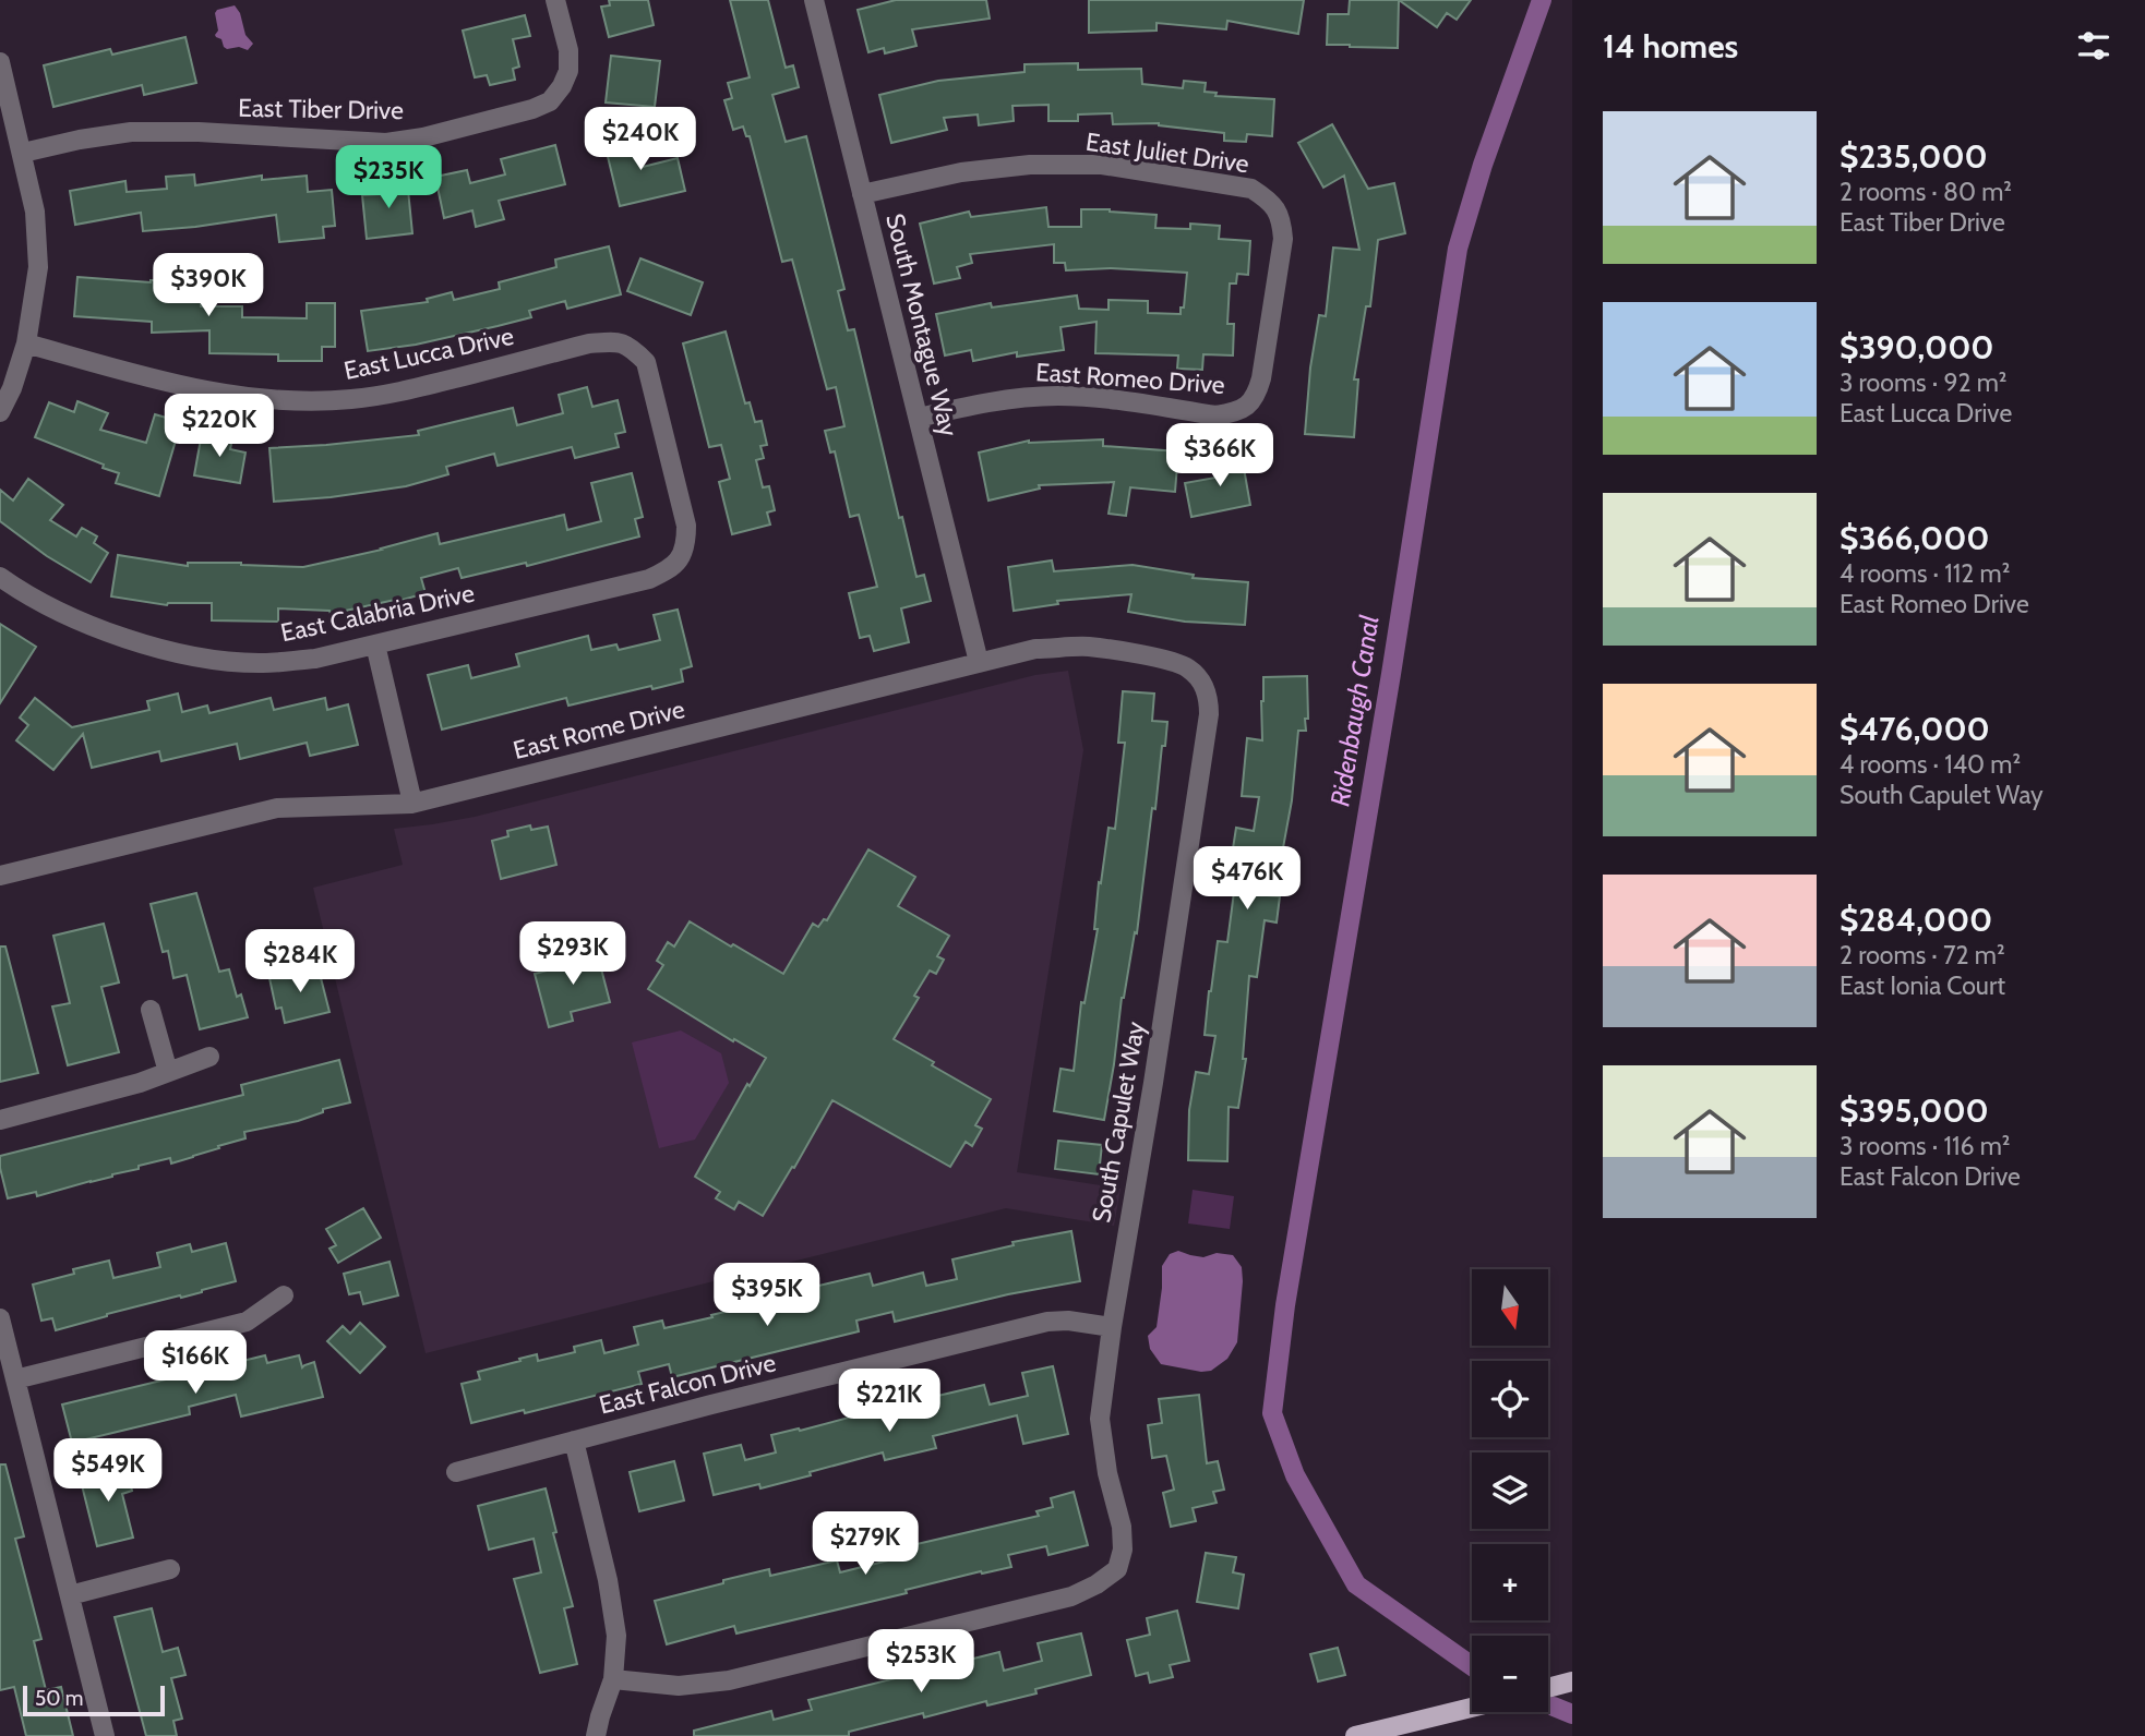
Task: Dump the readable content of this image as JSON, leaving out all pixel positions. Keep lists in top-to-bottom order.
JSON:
{
  "streets": {
    "street": [
      "East Tiber Drive",
      "East Juliet Drive",
      "South Montague Way",
      "East Lucca Drive",
      "East Romeo Drive",
      "East Calabria Drive",
      "East Rome Drive",
      "South Capulet Way",
      "East Falcon Drive"
    ]
  },
  "crossings": [
    ["East Juliet Drive", "South Montague Way"],
    ["East Juliet Drive", "East Romeo Drive"],
    ["South Montague Way", "East Romeo Drive"],
    ["South Montague Way", "East Rome Drive"],
    ["East Lucca Drive", "East Calabria Drive"],
    ["East Rome Drive", "South Capulet Way"],
    ["South Capulet Way", "East Falcon Drive"]
  ],
  "water": ["Ridenbaugh Canal"],
  "scale_bar": "50 m",
  "north": "bottom",
  "page": {
    "heading": "14 homes",
    "list": [
      {
        "name": "$235,000",
        "note": "2 rooms · 80 m² · East Tiber Drive"
      },
      {
        "name": "$390,000",
        "note": "3 rooms · 92 m² · East Lucca Drive"
      },
      {
        "name": "$366,000",
        "note": "4 rooms · 112 m² · East Romeo Drive"
      },
      {
        "name": "$476,000",
        "note": "4 rooms · 140 m² · South Capulet Way"
      },
      {
        "name": "$284,000",
        "note": "2 rooms · 72 m² · East Ionia Court"
      },
      {
        "name": "$395,000",
        "note": "3 rooms · 116 m² · East Falcon Drive"
      }
    ],
    "price": [
      "$240K",
      "$235K",
      "$390K",
      "$220K",
      "$366K",
      "$476K",
      "$293K",
      "$284K",
      "$395K",
      "$166K",
      "$221K",
      "$549K",
      "$279K",
      "$253K"
    ],
    "map_buttons": ["+", "−"],
    "scale": "50 m"
  }
}
